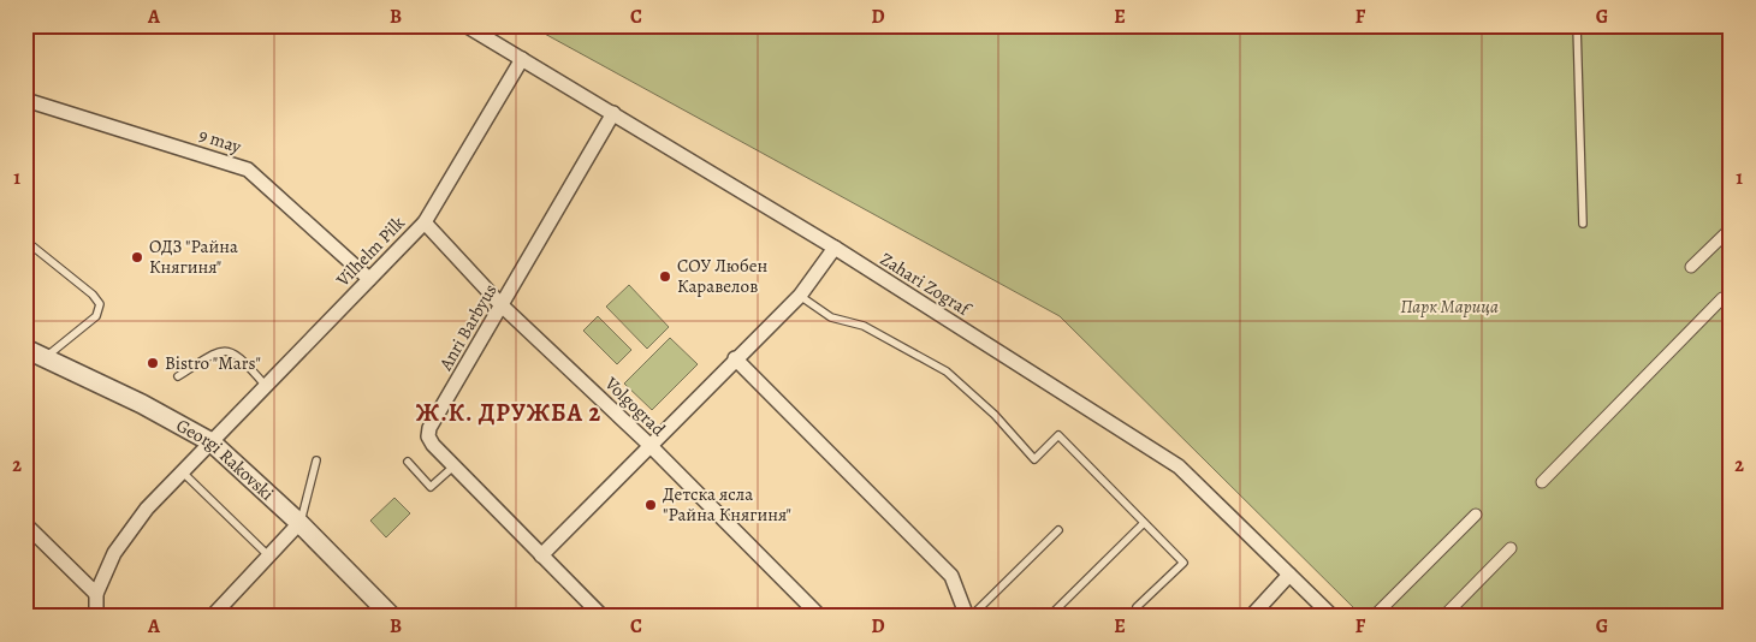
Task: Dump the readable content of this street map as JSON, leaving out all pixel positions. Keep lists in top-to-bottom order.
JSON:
{
  "streets": {
    "street": [
      "9 may",
      "Vilhelm Pilk",
      "Zahari Zograf",
      "Anri Barbyus",
      "Volgograd",
      "Georgi Rakovski"
    ]
  },
  "crossings": [
    ["9 may", "Vilhelm Pilk"],
    ["Vilhelm Pilk", "Zahari Zograf"],
    ["Vilhelm Pilk", "Volgograd"],
    ["Vilhelm Pilk", "Georgi Rakovski"],
    ["Zahari Zograf", "Anri Barbyus"],
    ["Anri Barbyus", "Volgograd"]
  ],
  "districts": ["Ж.К. ДРУЖБА 2"],
  "parks": ["Парк Марица"],
  "places": [
    "ОДЗ \"Райна Княгиня\"",
    "СОУ Любен Каравелов",
    "Bistro \"Mars\"",
    "Детска ясла \"Райна Княгиня\""
  ],
  "grid": {
    "columns": [
      "A",
      "B",
      "C",
      "D",
      "E",
      "F",
      "G"
    ],
    "rows": ["1", "2"]
  }
}
